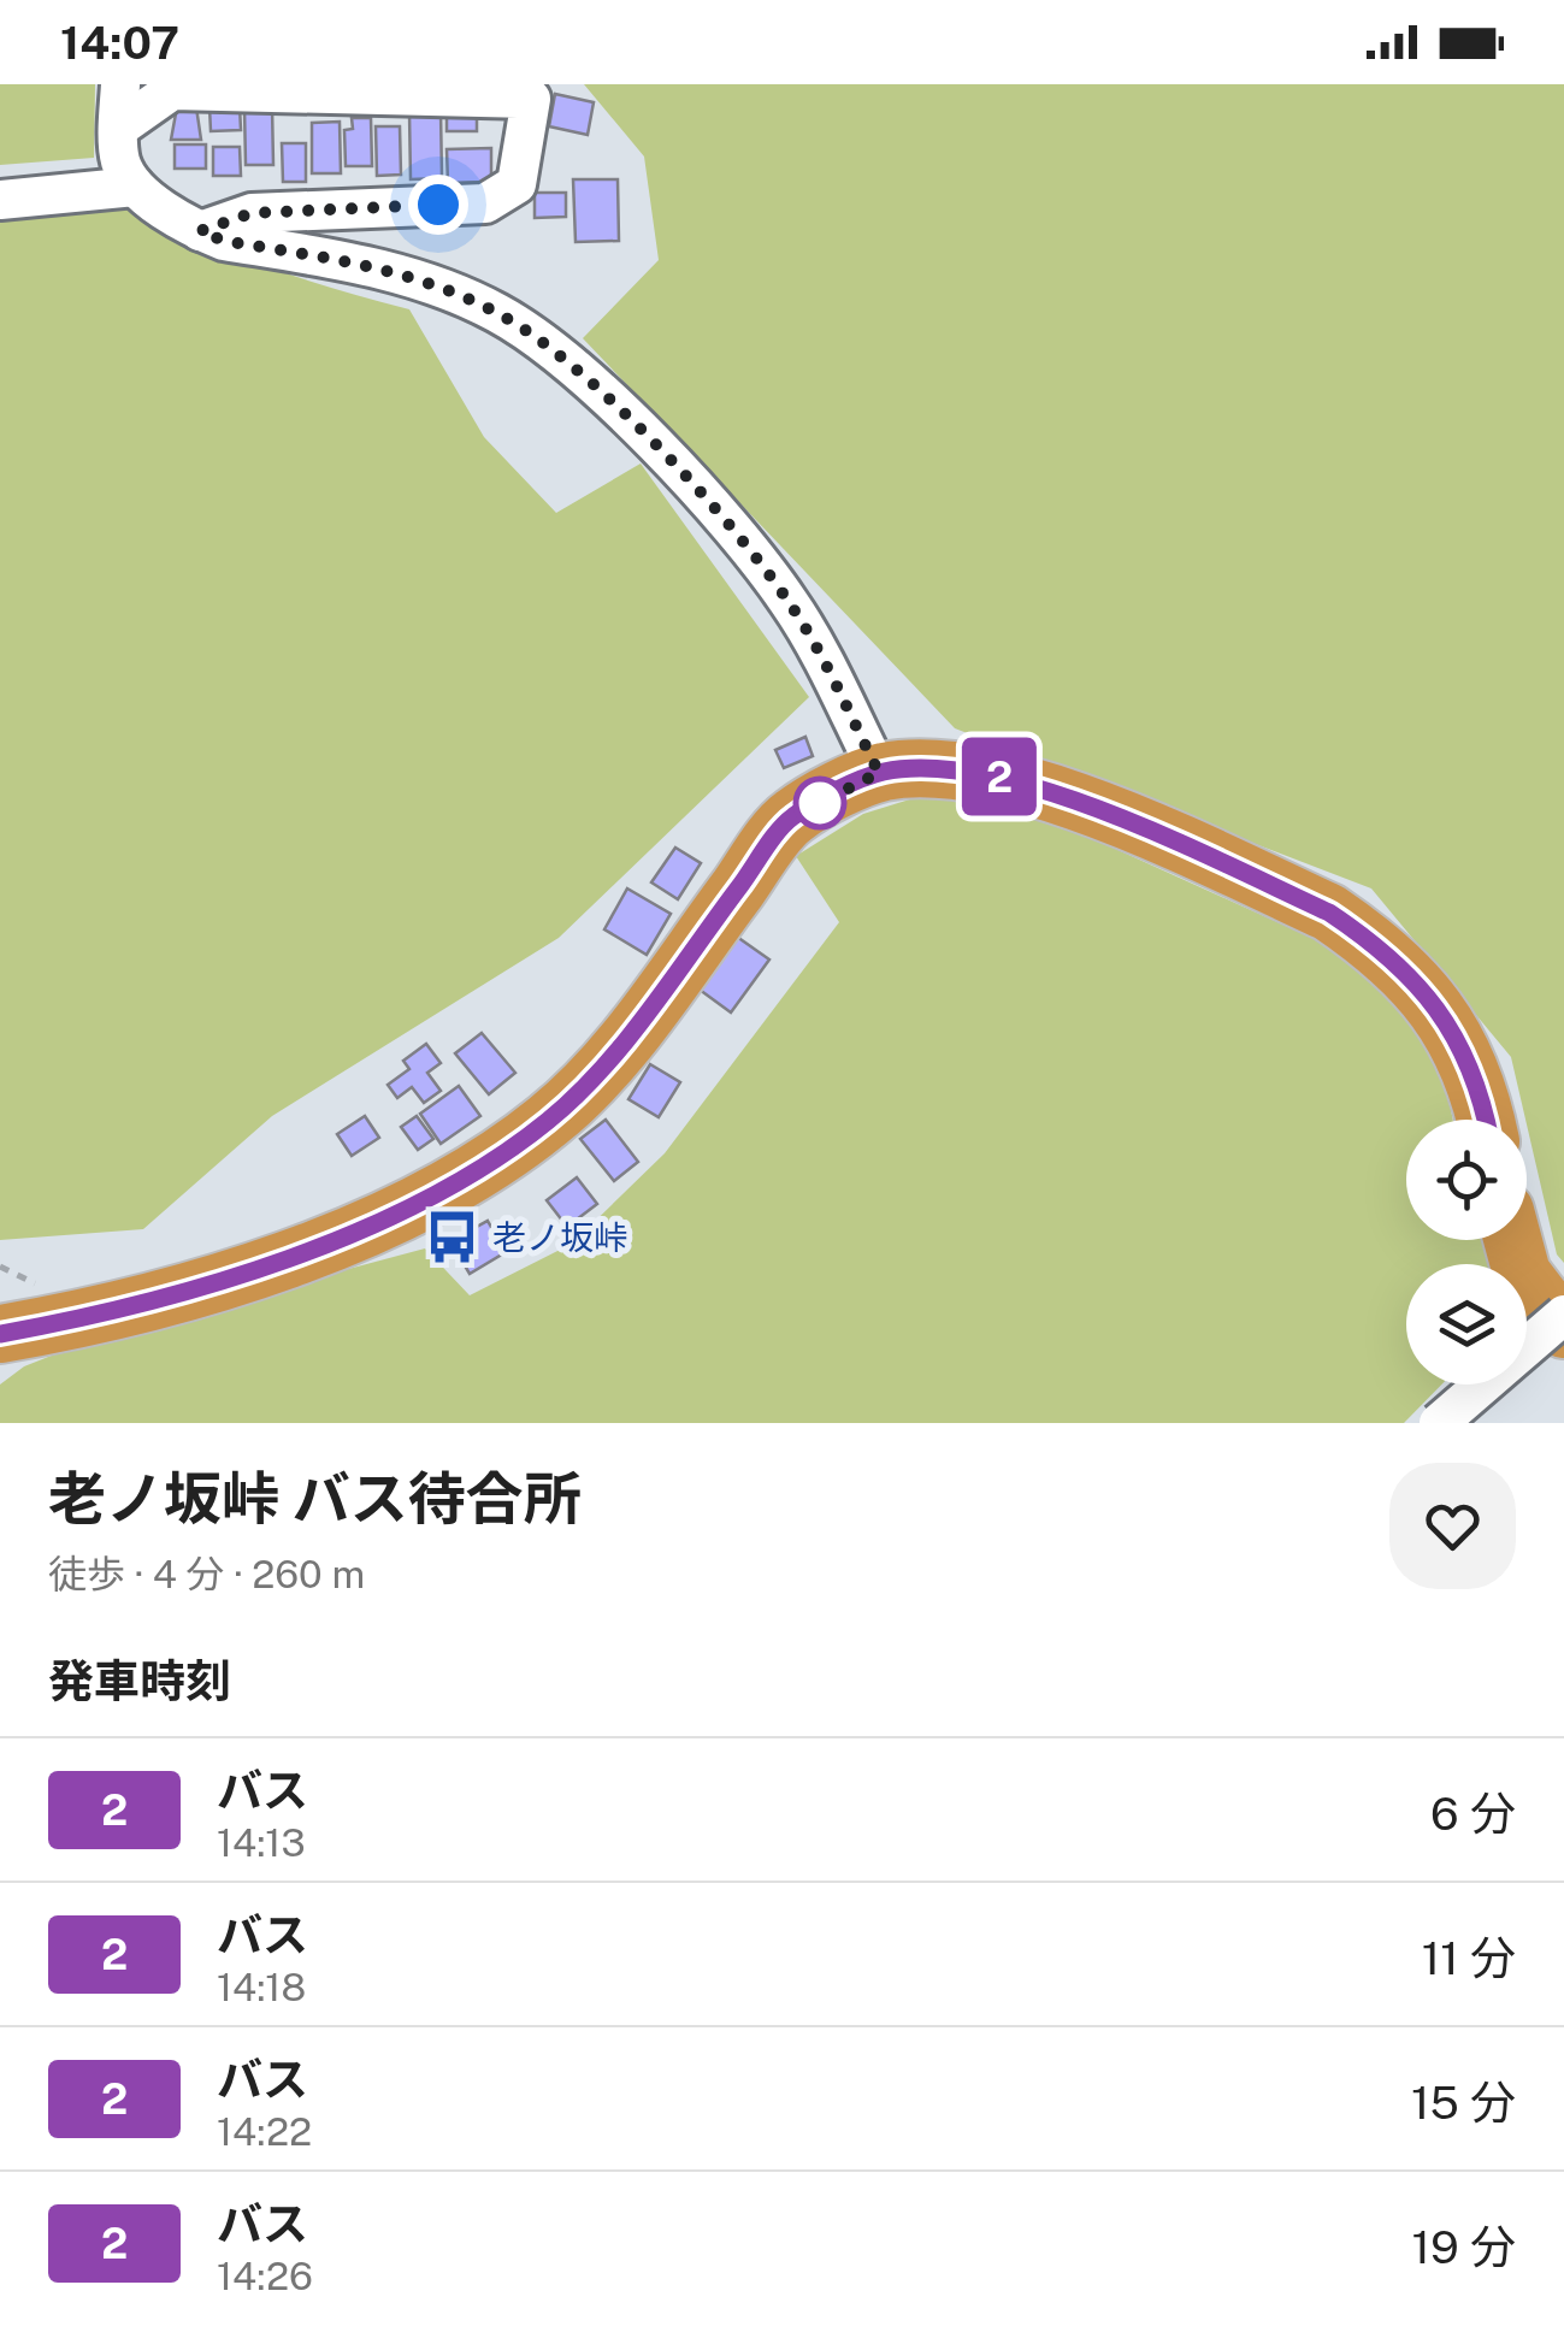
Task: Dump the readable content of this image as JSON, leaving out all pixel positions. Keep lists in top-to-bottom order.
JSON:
{
  "places": {
    "bus stop": ["老ノ坂峠"]
  },
  "lines": ["bus line 2"],
  "page": {
    "status": "14:07",
    "on_map": "2",
    "heading": [
      ["老ノ坂峠 バス待合所", "徒歩 · 4 分 · 260 m"],
      "発車時刻"
    ],
    "list": [
      {
        "mark": "2",
        "name": "バス",
        "note": "14:13",
        "value": "6 分"
      },
      {
        "mark": "2",
        "name": "バス",
        "note": "14:18",
        "value": "11 分"
      },
      {
        "mark": "2",
        "name": "バス",
        "note": "14:22",
        "value": "15 分"
      },
      {
        "mark": "2",
        "name": "バス",
        "note": "14:26",
        "value": "19 分"
      }
    ]
  }
}
